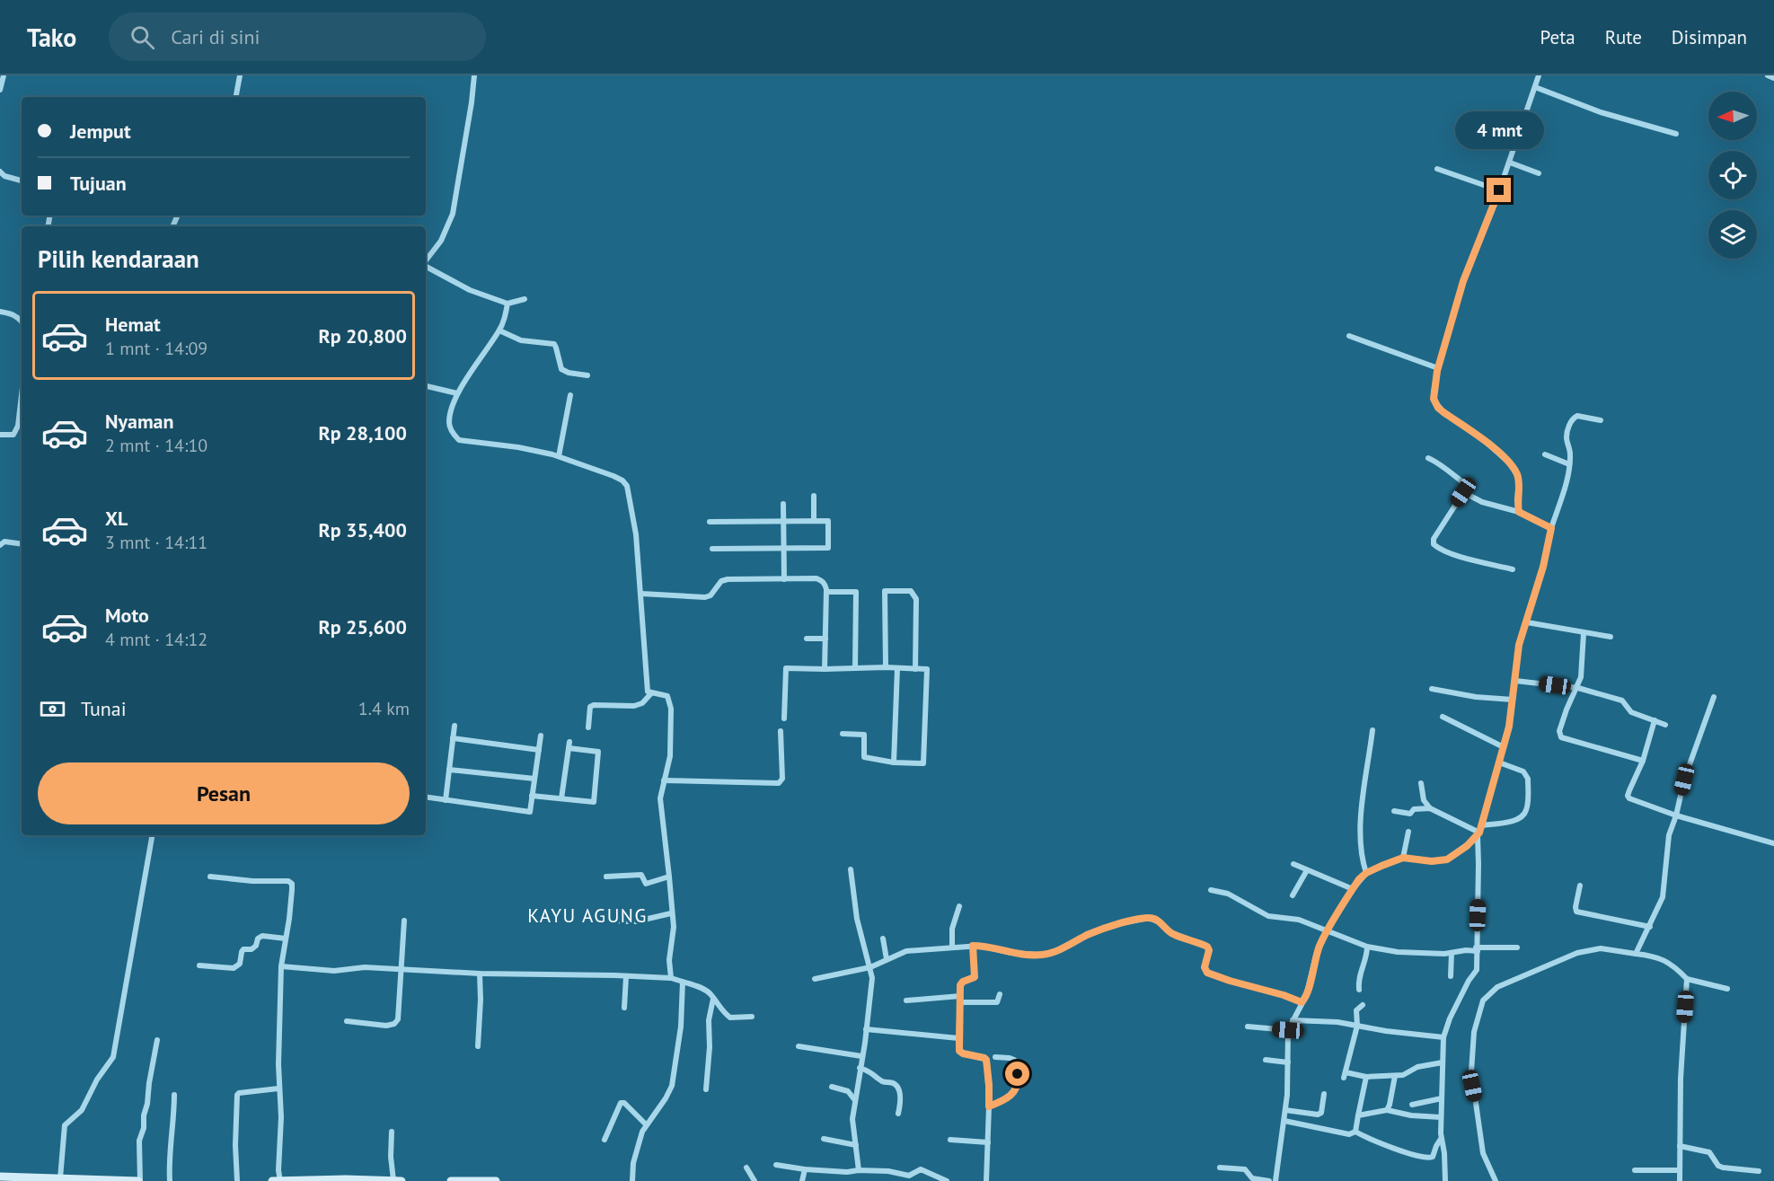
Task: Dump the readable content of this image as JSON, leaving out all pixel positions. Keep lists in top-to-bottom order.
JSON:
{
  "districts": ["KAYU AGUNG"],
  "north": "left",
  "page": {
    "header": "Tako",
    "search": "Cari di sini",
    "nav": ["Peta", "Rute", "Disimpan"],
    "banner": ["Jemput", "Tujuan"],
    "bubble": "4 mnt",
    "heading": "Pilih kendaraan",
    "list": [
      {
        "name": "Hemat",
        "note": "1 mnt · 14:09",
        "value": "Rp 20,800"
      },
      {
        "name": "Nyaman",
        "note": "2 mnt · 14:10",
        "value": "Rp 28,100"
      },
      {
        "name": "XL",
        "note": "3 mnt · 14:11",
        "value": "Rp 35,400"
      },
      {
        "name": "Moto",
        "note": "4 mnt · 14:12",
        "value": "Rp 25,600"
      }
    ],
    "pay": ["Tunai", "1.4 km"],
    "buttons": "Pesan"
  }
}
